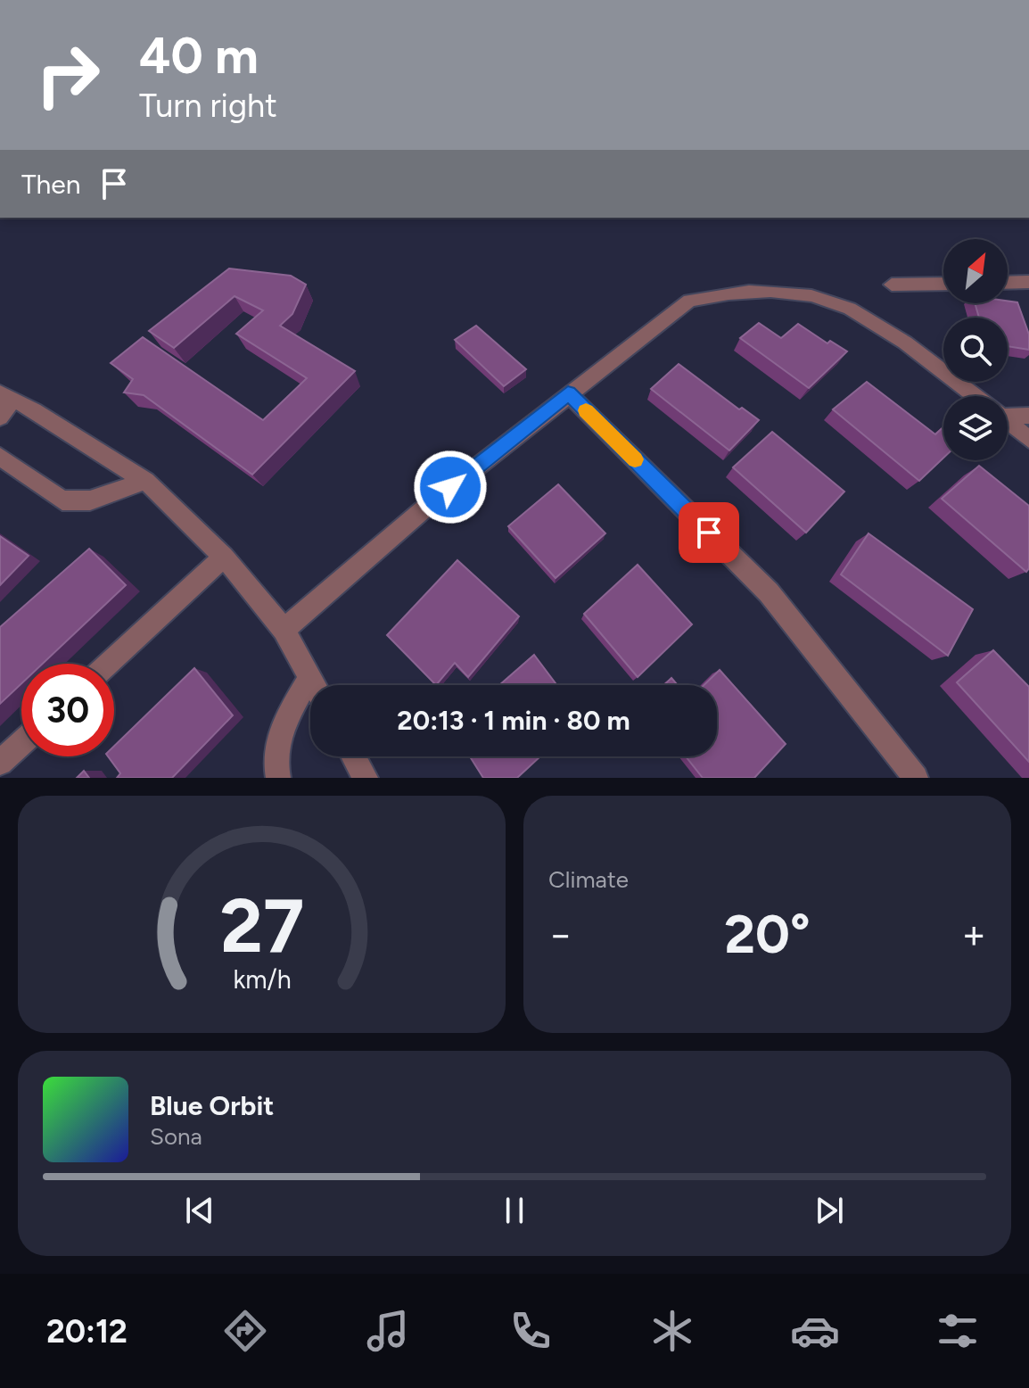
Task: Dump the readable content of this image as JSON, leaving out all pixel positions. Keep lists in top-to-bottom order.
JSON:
{
  "north": "top right",
  "page": {
    "turn": ["40 m", "Turn right"],
    "then": "Then",
    "limit": "30",
    "trip": "20:13 · 1 min · 80 m",
    "tile": "Climate",
    "heat": ["−", "20°", "+"],
    "song": ["Blue Orbit", "Sona"],
    "tabs": "20:12",
    "gauge": ["27", "km/h"]
  }
}
